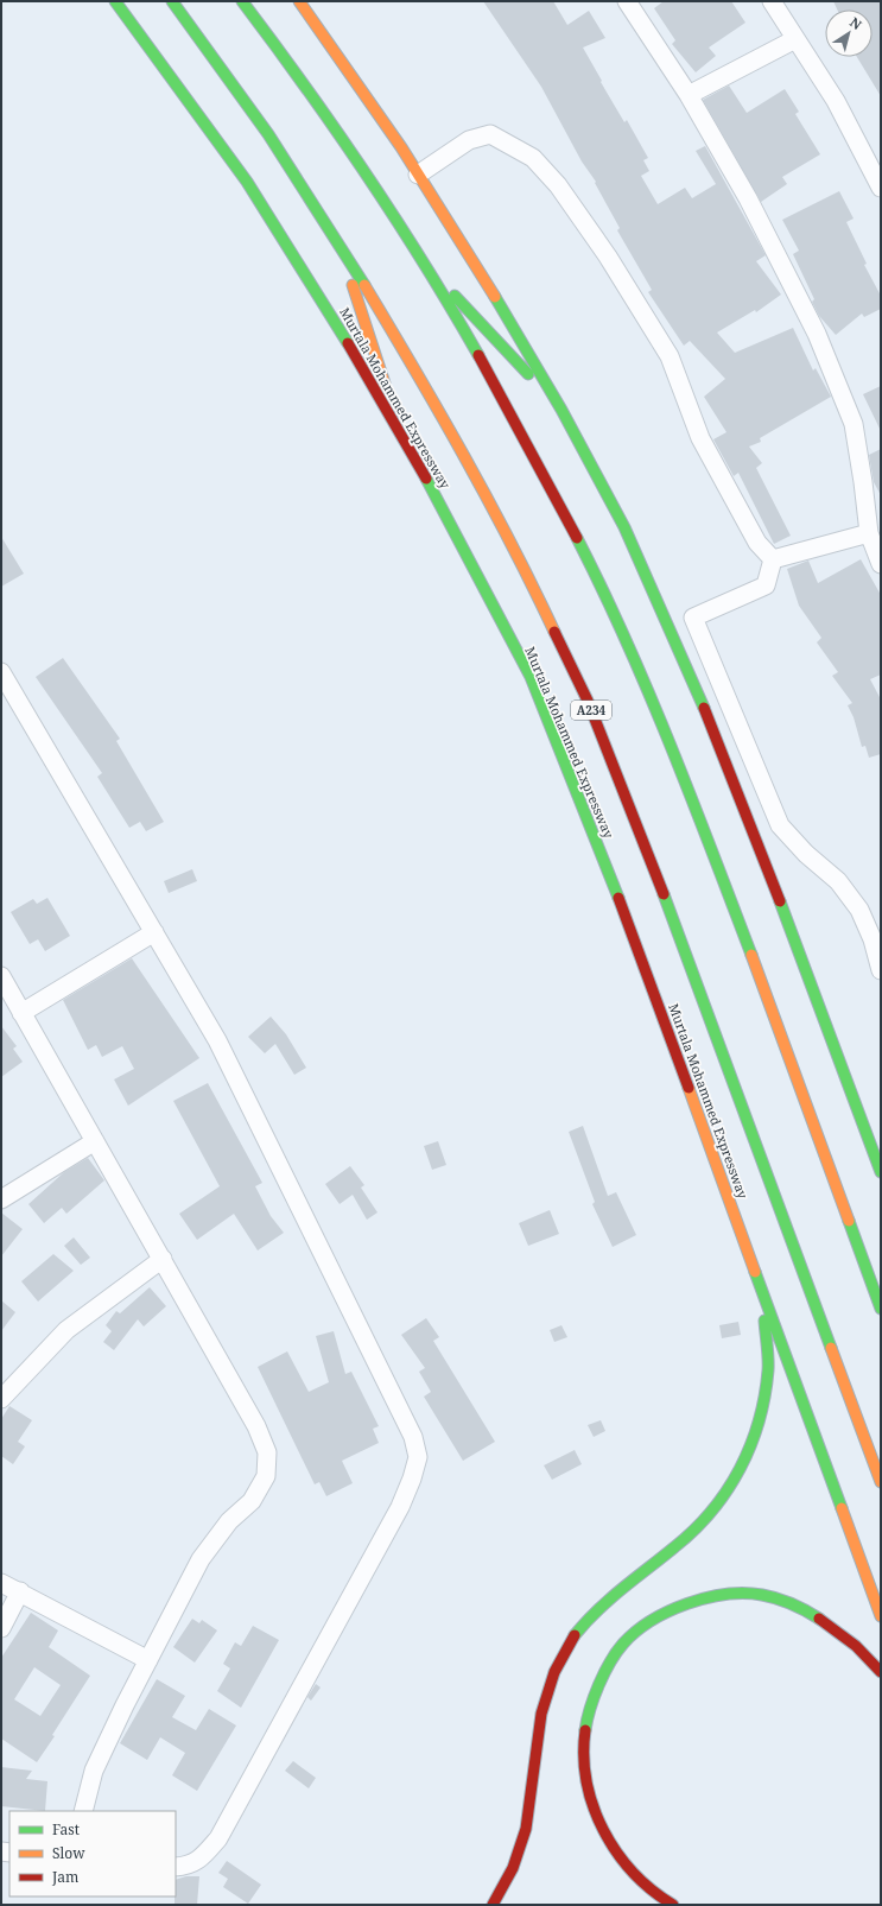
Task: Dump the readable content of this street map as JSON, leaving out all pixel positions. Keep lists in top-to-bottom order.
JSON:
{
  "streets": {
    "highway": ["Murtala Mohammed Expressway", "A234"]
  },
  "legend": ["Fast", "Slow", "Jam"],
  "north": "top right"
}
